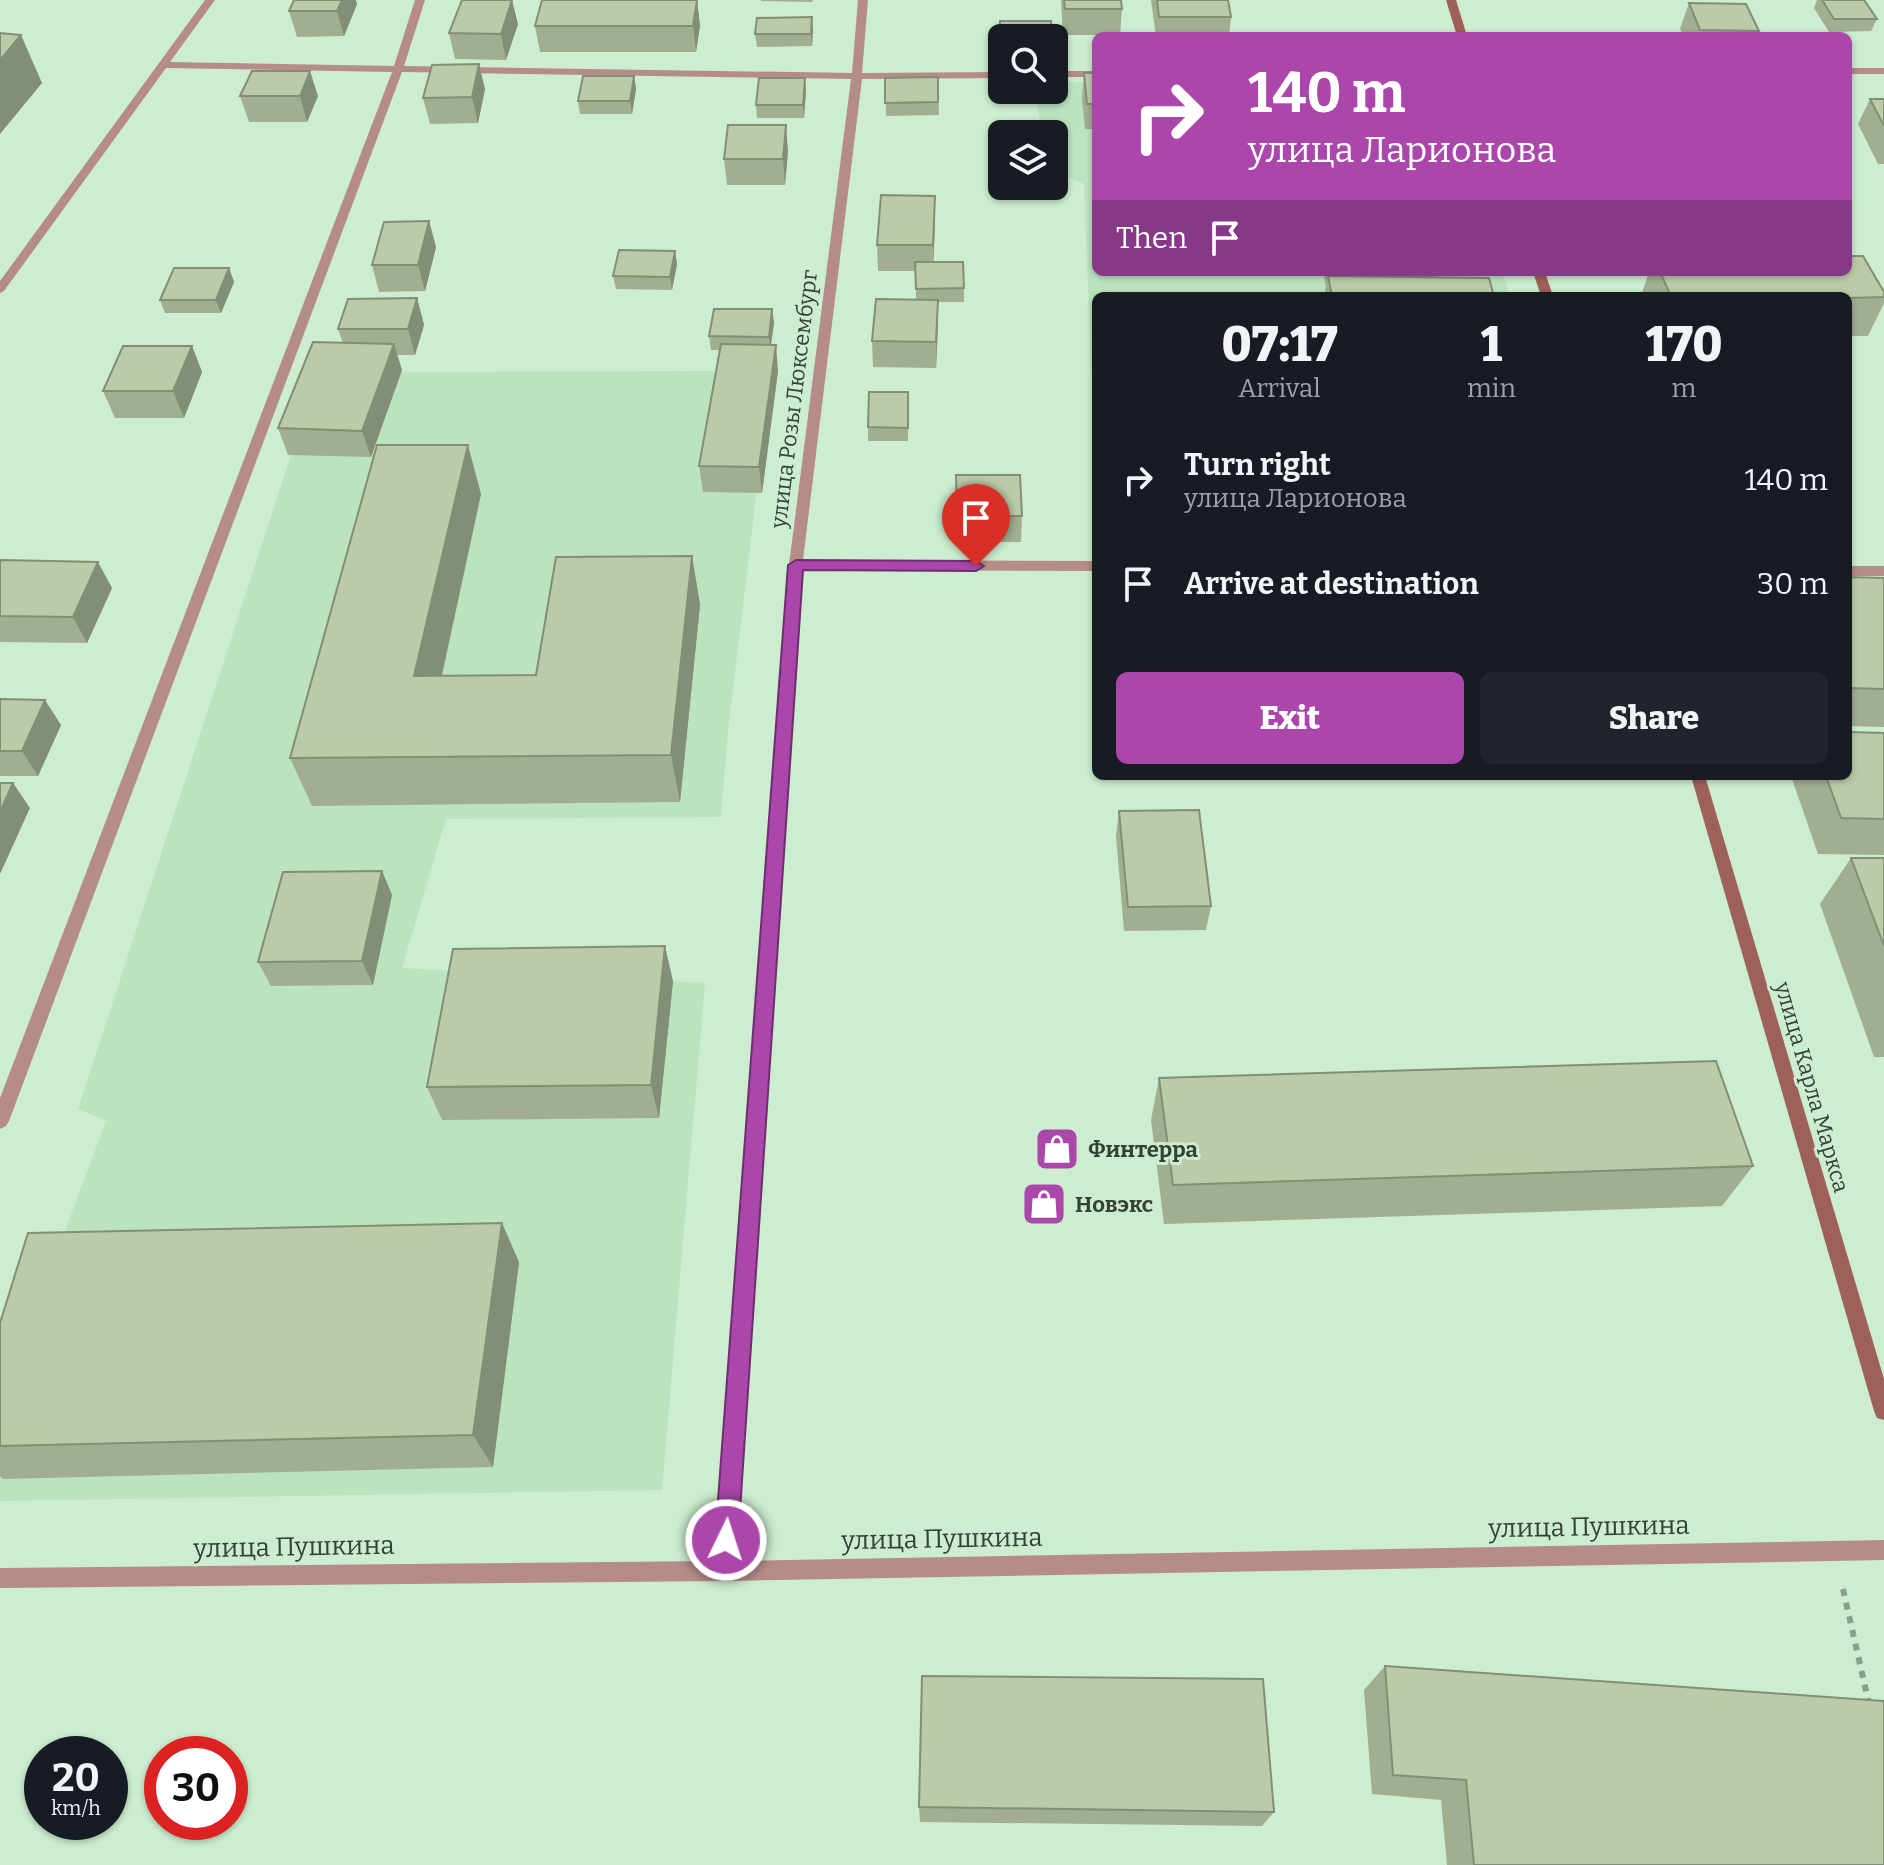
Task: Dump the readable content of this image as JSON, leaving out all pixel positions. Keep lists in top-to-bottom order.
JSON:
{
  "streets": {
    "main road": ["улица Карла Маркса"],
    "street": ["улица Розы Люксембург", "улица Пушкина"]
  },
  "crossings": [
    ["улица Розы Люксембург", "улица Пушкина"]
  ],
  "places": {
    "shop": ["Финтерра", "Новэкс"]
  },
  "page": {
    "turn": ["140 m", "улица Ларионова"],
    "then": "Then",
    "eta": [
      "07:17",
      "Arrival",
      "1",
      "min",
      "170",
      "m"
    ],
    "list": [
      {
        "name": "Turn right",
        "note": "улица Ларионова",
        "value": "140 m"
      },
      {
        "name": "Arrive at destination",
        "value": "30 m"
      }
    ],
    "buttons": ["Exit", "Share"],
    "speed": "20 km/h",
    "limit": "30"
  }
}
